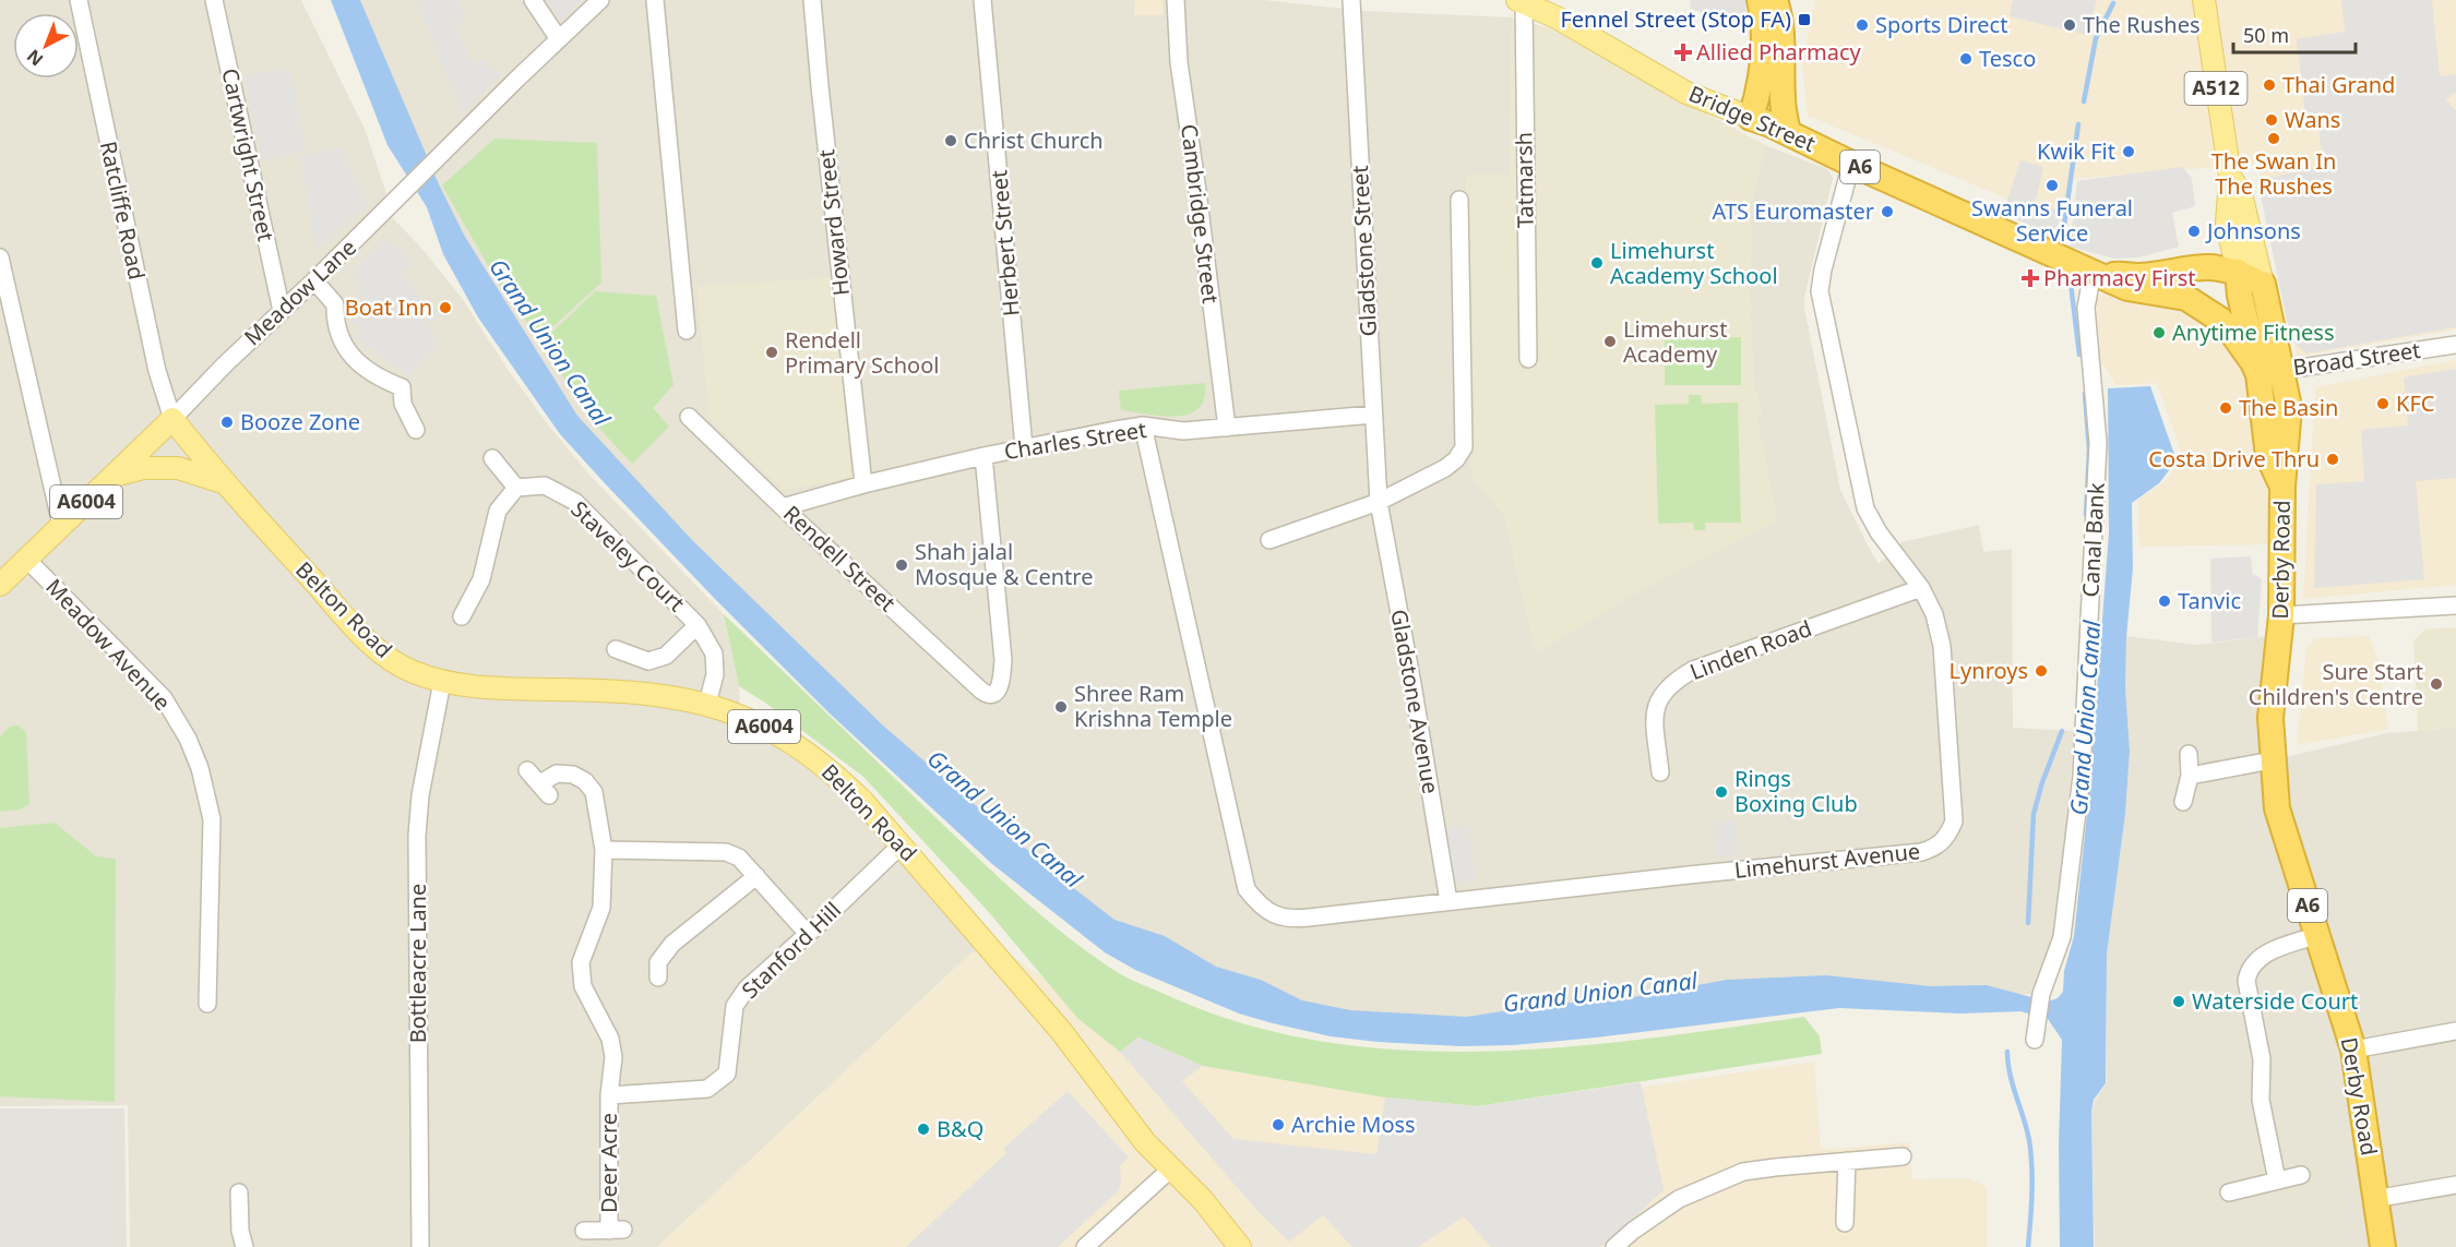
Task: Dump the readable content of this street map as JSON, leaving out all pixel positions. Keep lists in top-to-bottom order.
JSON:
{
  "streets": {
    "highway": ["Bridge Street", "A6", "Derby Road"],
    "main road": [
      "A512",
      "Meadow Lane",
      "A6004",
      "Belton Road"
    ],
    "street": [
      "Cartwright Street",
      "Tatmarsh",
      "Ratcliffe Road",
      "Cambridge Street",
      "Howard Street",
      "Herbert Street",
      "Gladstone Street",
      "Broad Street",
      "Charles Street",
      "Canal Bank",
      "Staveley Court",
      "Rendell Street",
      "Meadow Avenue",
      "Linden Road",
      "Gladstone Avenue",
      "Limehurst Avenue",
      "Stanford Hill",
      "Bottleacre Lane",
      "Deer Acre"
    ]
  },
  "crossings": [
    ["A512", "Bridge Street"],
    ["A512", "A6"],
    ["Bridge Street", "A6"],
    ["Bridge Street", "Tatmarsh"],
    ["Bridge Street", "Broad Street"],
    ["Bridge Street", "Canal Bank"],
    ["Bridge Street", "Derby Road"],
    ["Bridge Street", "Limehurst Avenue"],
    ["Cartwright Street", "Meadow Lane"],
    ["A6", "Broad Street"],
    ["A6", "Derby Road"],
    ["Ratcliffe Road", "Meadow Lane"],
    ["Ratcliffe Road", "Belton Road"],
    ["Cambridge Street", "Charles Street"],
    ["Howard Street", "Charles Street"],
    ["Herbert Street", "Charles Street"],
    ["Gladstone Street", "Charles Street"],
    ["Gladstone Street", "Gladstone Avenue"],
    ["Meadow Lane", "A6004"],
    ["Meadow Lane", "Belton Road"],
    ["Meadow Lane", "Meadow Avenue"],
    ["Broad Street", "Derby Road"],
    ["Charles Street", "Rendell Street"],
    ["Charles Street", "Limehurst Avenue"],
    ["A6004", "Belton Road"],
    ["Staveley Court", "Belton Road"],
    ["Belton Road", "Stanford Hill"],
    ["Belton Road", "Bottleacre Lane"],
    ["Linden Road", "Limehurst Avenue"],
    ["Gladstone Avenue", "Limehurst Avenue"],
    ["Stanford Hill", "Deer Acre"]
  ],
  "water": ["Grand Union Canal"],
  "places": {
    "transit": ["Fennel Street (Stop FA)"],
    "other": [
      "Sports Direct",
      "The Rushes",
      "Tesco",
      "Thai Grand",
      "Wans",
      "The Swan In The Rushes",
      "Christ Church",
      "Kwik Fit",
      "Swanns Funeral Service",
      "ATS Euromaster",
      "Johnsons",
      "Limehurst Academy School",
      "Boat Inn",
      "Anytime Fitness",
      "Limehurst Academy",
      "Rendell Primary School",
      "KFC",
      "The Basin",
      "Booze Zone",
      "Costa Drive Thru",
      "Shah jalal Mosque & Centre",
      "Tanvic",
      "Lynroys",
      "Sure Start Children's Centre",
      "Shree Ram Krishna Temple",
      "Rings Boxing Club",
      "Waterside Court",
      "Archie Moss",
      "B&Q"
    ],
    "health": ["Allied Pharmacy", "Pharmacy First"]
  },
  "scale_bar": "50 m",
  "north": "bottom left"
}
